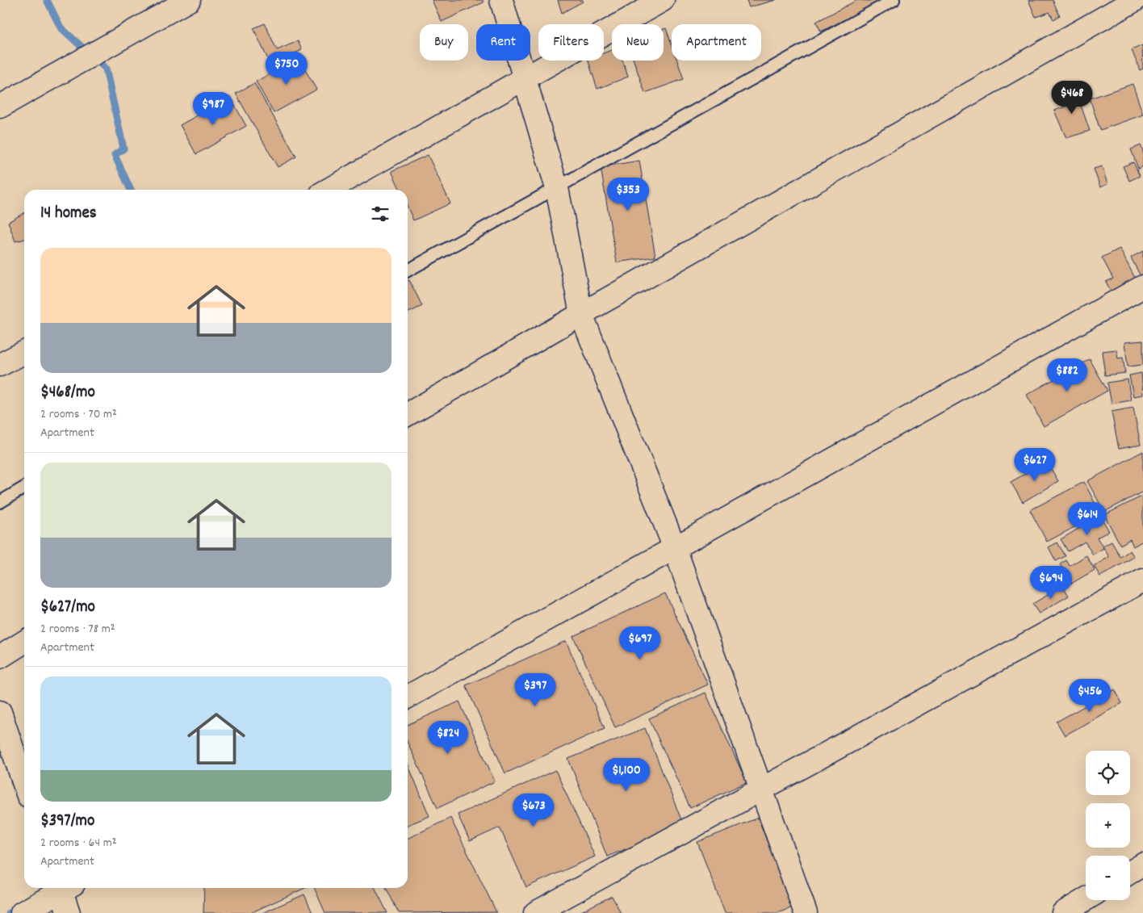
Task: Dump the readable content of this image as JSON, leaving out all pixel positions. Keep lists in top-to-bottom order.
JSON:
{
  "page": {
    "chip": [
      "Buy",
      "Rent",
      "Filters",
      "New",
      "Apartment"
    ],
    "price": [
      "$750",
      "$468",
      "$987",
      "$353",
      "$882",
      "$627",
      "$614",
      "$694",
      "$697",
      "$397",
      "$456",
      "$824",
      "$1,100",
      "$673"
    ],
    "heading": "14 homes",
    "list": [
      {
        "name": "$468/mo",
        "note": "2 rooms · 70 m² · Apartment"
      },
      {
        "name": "$627/mo",
        "note": "2 rooms · 78 m² · Apartment"
      },
      {
        "name": "$397/mo",
        "note": "2 rooms · 64 m² · Apartment"
      }
    ],
    "map_buttons": ["+", "−"]
  }
}
